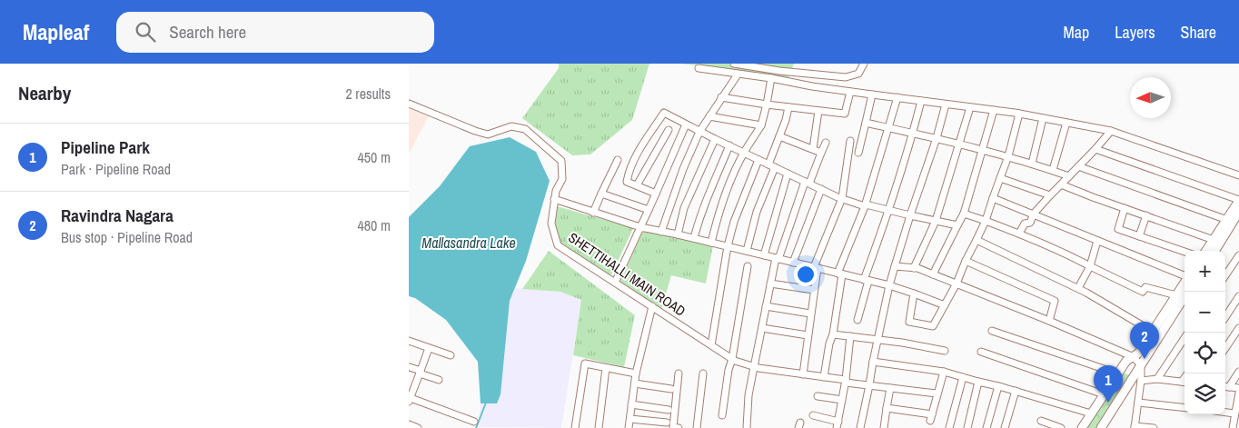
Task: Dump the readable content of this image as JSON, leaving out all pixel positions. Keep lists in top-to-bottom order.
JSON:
{
  "streets": {
    "street": ["SHETTIHALLI MAIN ROAD"]
  },
  "water": ["Mallasandra Lake"],
  "north": "left",
  "page": {
    "header": "Mapleaf",
    "search": "Search here",
    "nav": ["Map", "Layers", "Share"],
    "heading": ["Nearby", "2 results"],
    "list": [
      {
        "mark": "1",
        "name": "Pipeline Park",
        "note": "Park · Pipeline Road",
        "value": "450 m"
      },
      {
        "mark": "2",
        "name": "Ravindra Nagara",
        "note": "Bus stop · Pipeline Road",
        "value": "480 m"
      }
    ],
    "map_buttons": ["+", "−"],
    "pins": ["2", "1"]
  }
}
